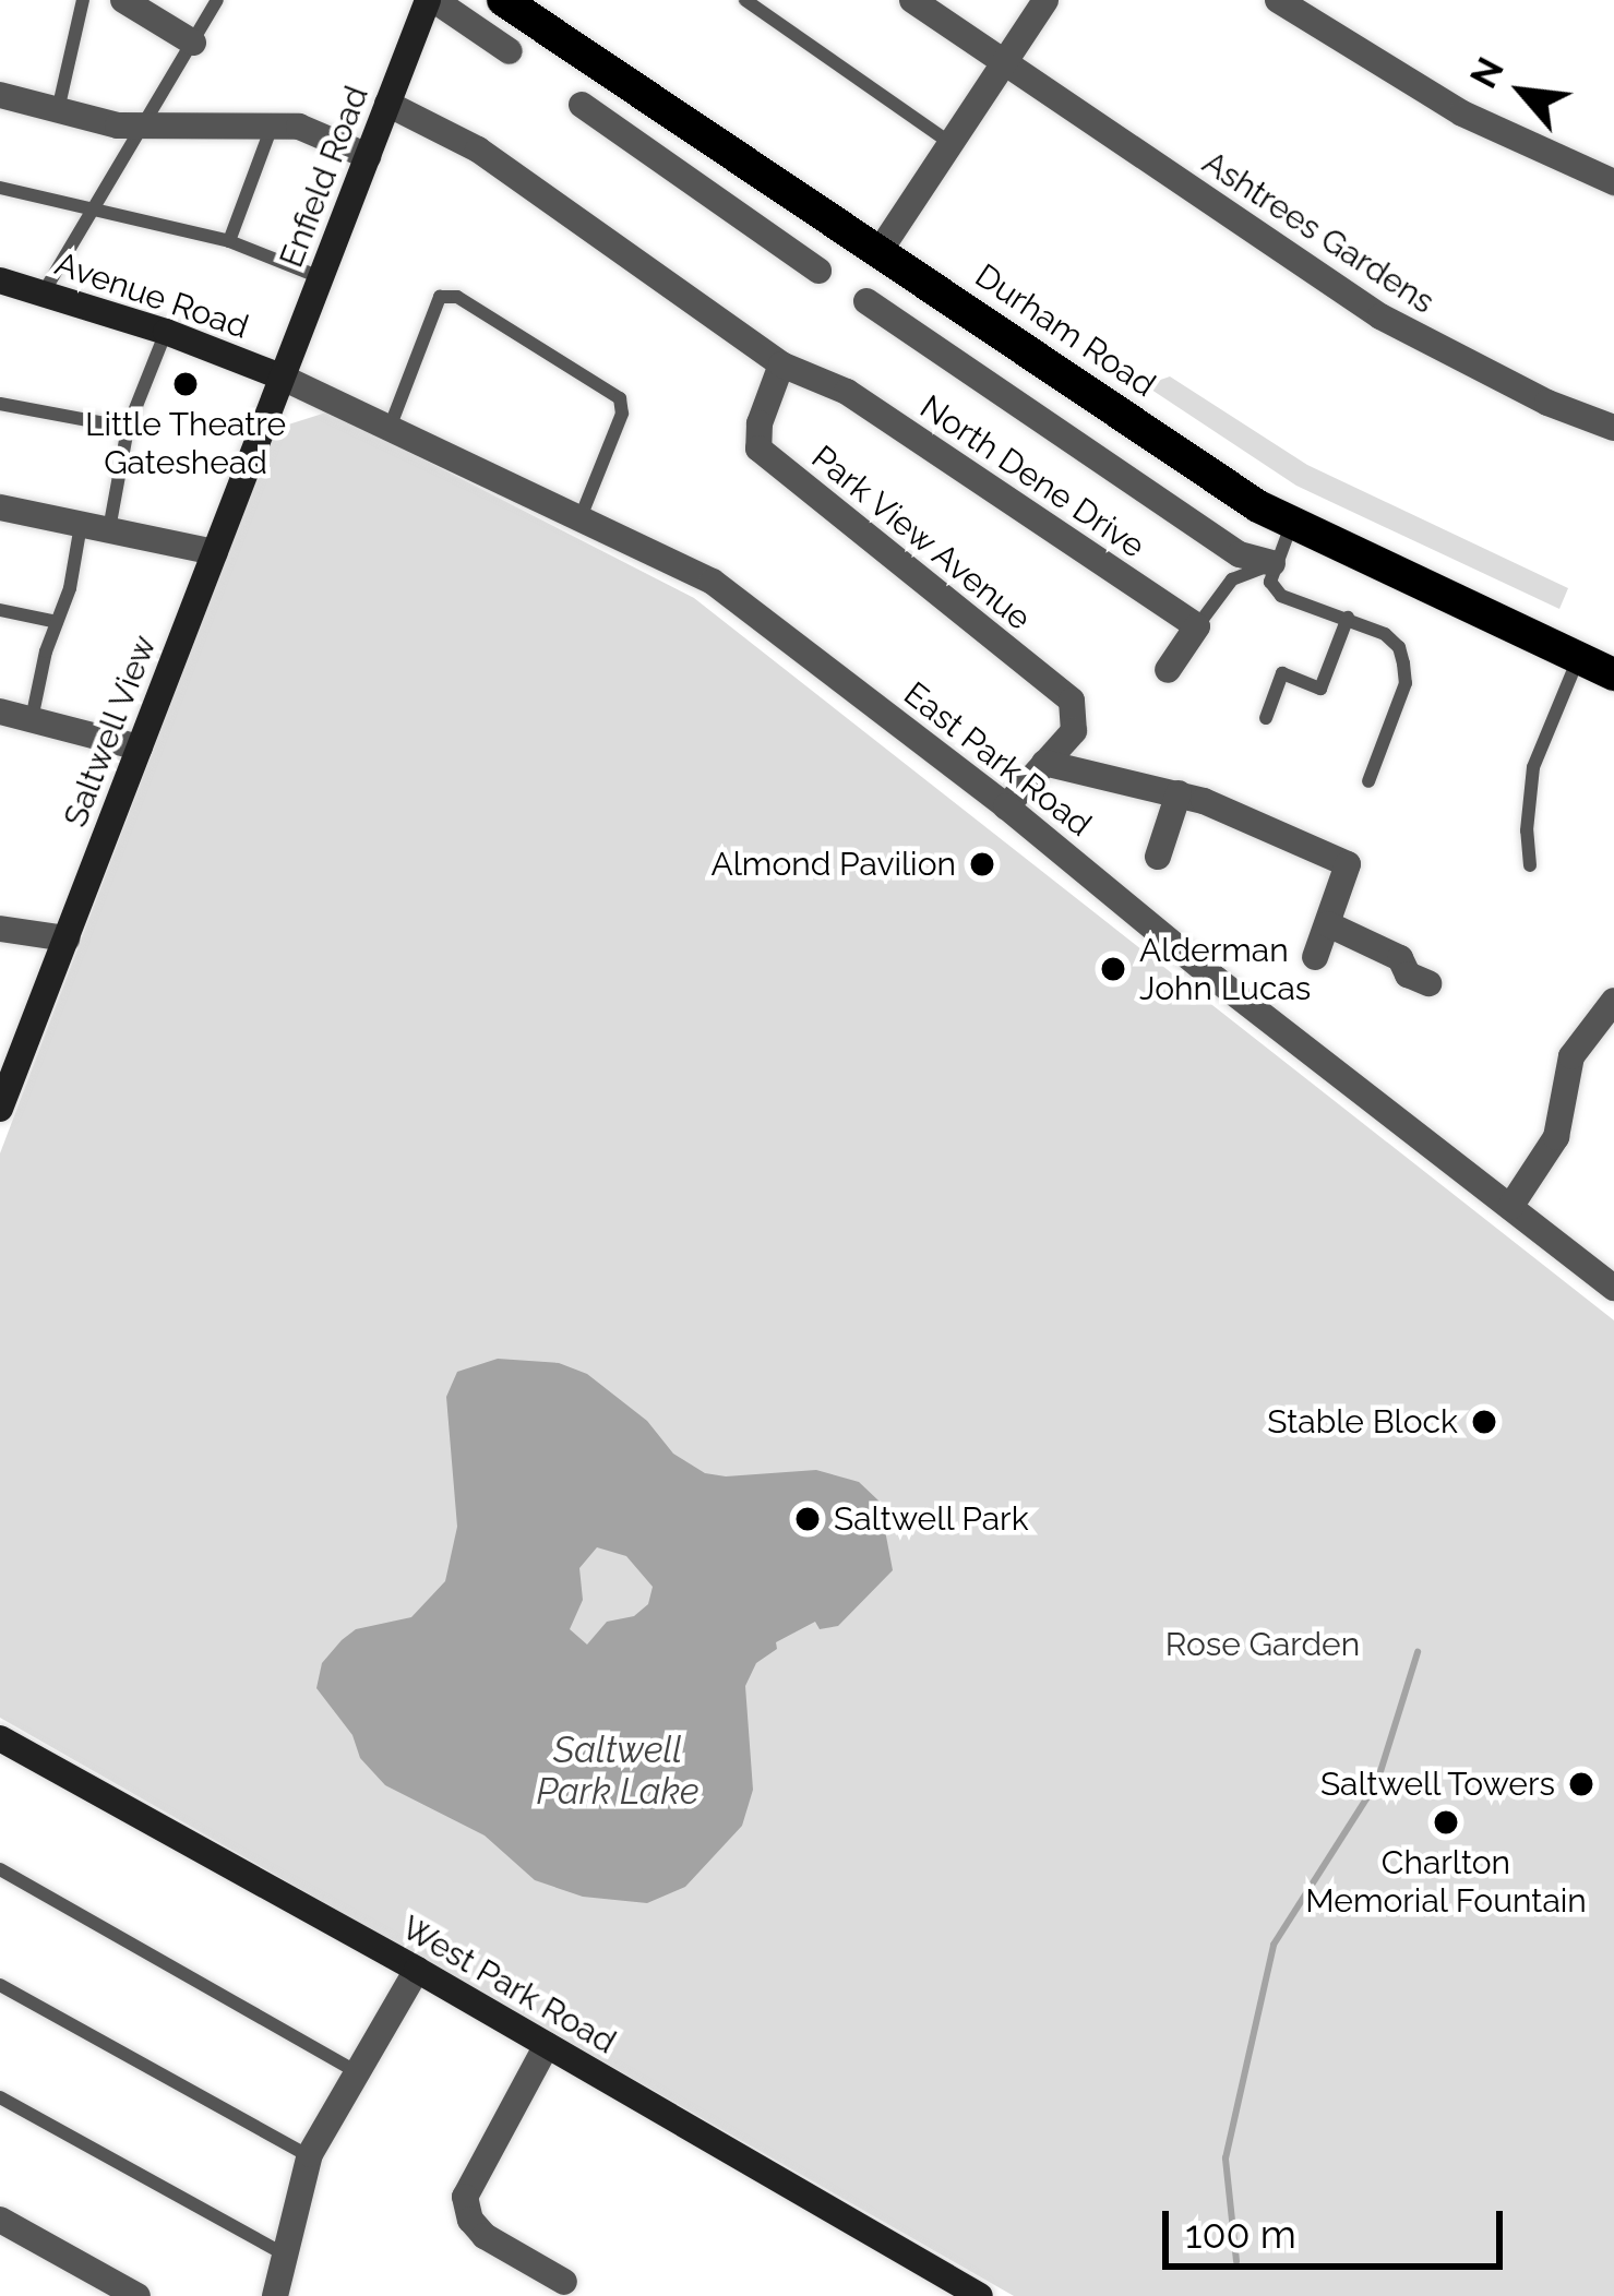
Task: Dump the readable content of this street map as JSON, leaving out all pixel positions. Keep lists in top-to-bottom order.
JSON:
{
  "streets": {
    "main road": ["Durham Road"],
    "street": [
      "Enfield Road",
      "Ashtrees Gardens",
      "Avenue Road",
      "North Dene Drive",
      "Park View Avenue",
      "Saltwell View",
      "East Park Road",
      "West Park Road"
    ]
  },
  "crossings": [
    ["Enfield Road", "Avenue Road"],
    ["Enfield Road", "Saltwell View"],
    ["Enfield Road", "East Park Road"],
    ["Avenue Road", "Saltwell View"],
    ["Avenue Road", "East Park Road"],
    ["North Dene Drive", "Park View Avenue"],
    ["Park View Avenue", "East Park Road"],
    ["Saltwell View", "East Park Road"]
  ],
  "water": ["Saltwell Park Lake"],
  "parks": ["Rose Garden"],
  "places": [
    "Little Theatre Gateshead",
    "Almond Pavilion",
    "Alderman John Lucas",
    "Stable Block",
    "Saltwell Park",
    "Saltwell Towers",
    "Charlton Memorial Fountain"
  ],
  "scale_bar": "100 m",
  "north": "top left"
}
